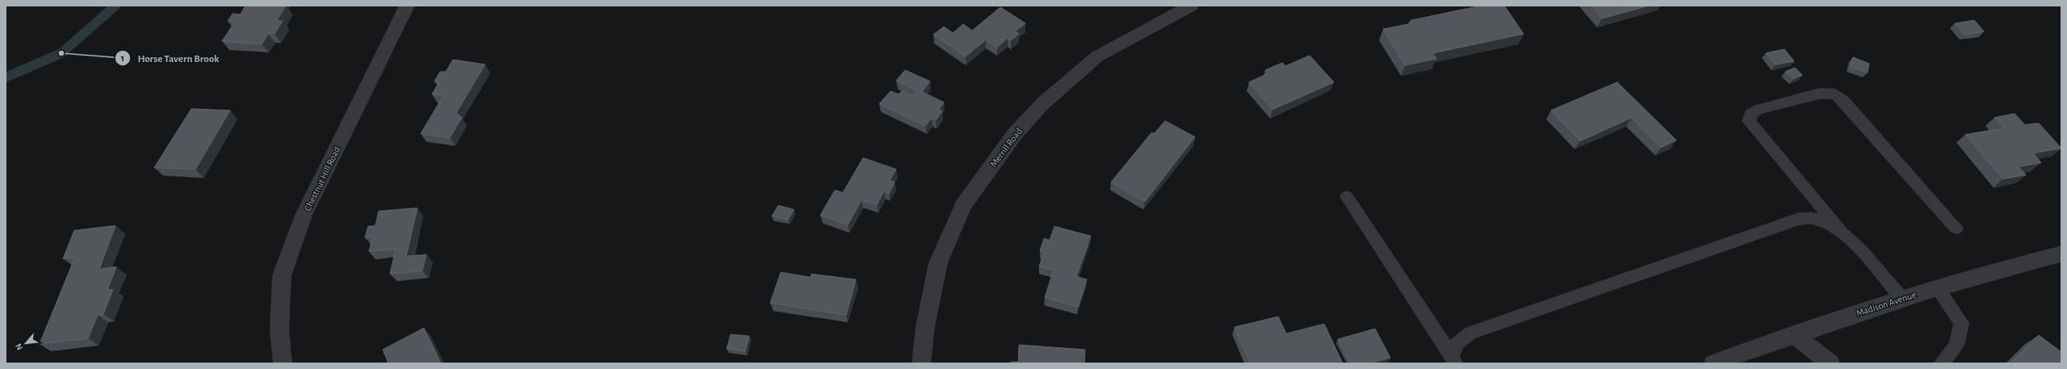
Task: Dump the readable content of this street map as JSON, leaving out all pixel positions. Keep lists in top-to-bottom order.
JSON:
{
  "streets": {
    "street": ["Merrill Road", "Chestnut Hill Road", "Madison Avenue"]
  },
  "places": ["Horse Tavern Brook"],
  "north": "bottom left"
}
